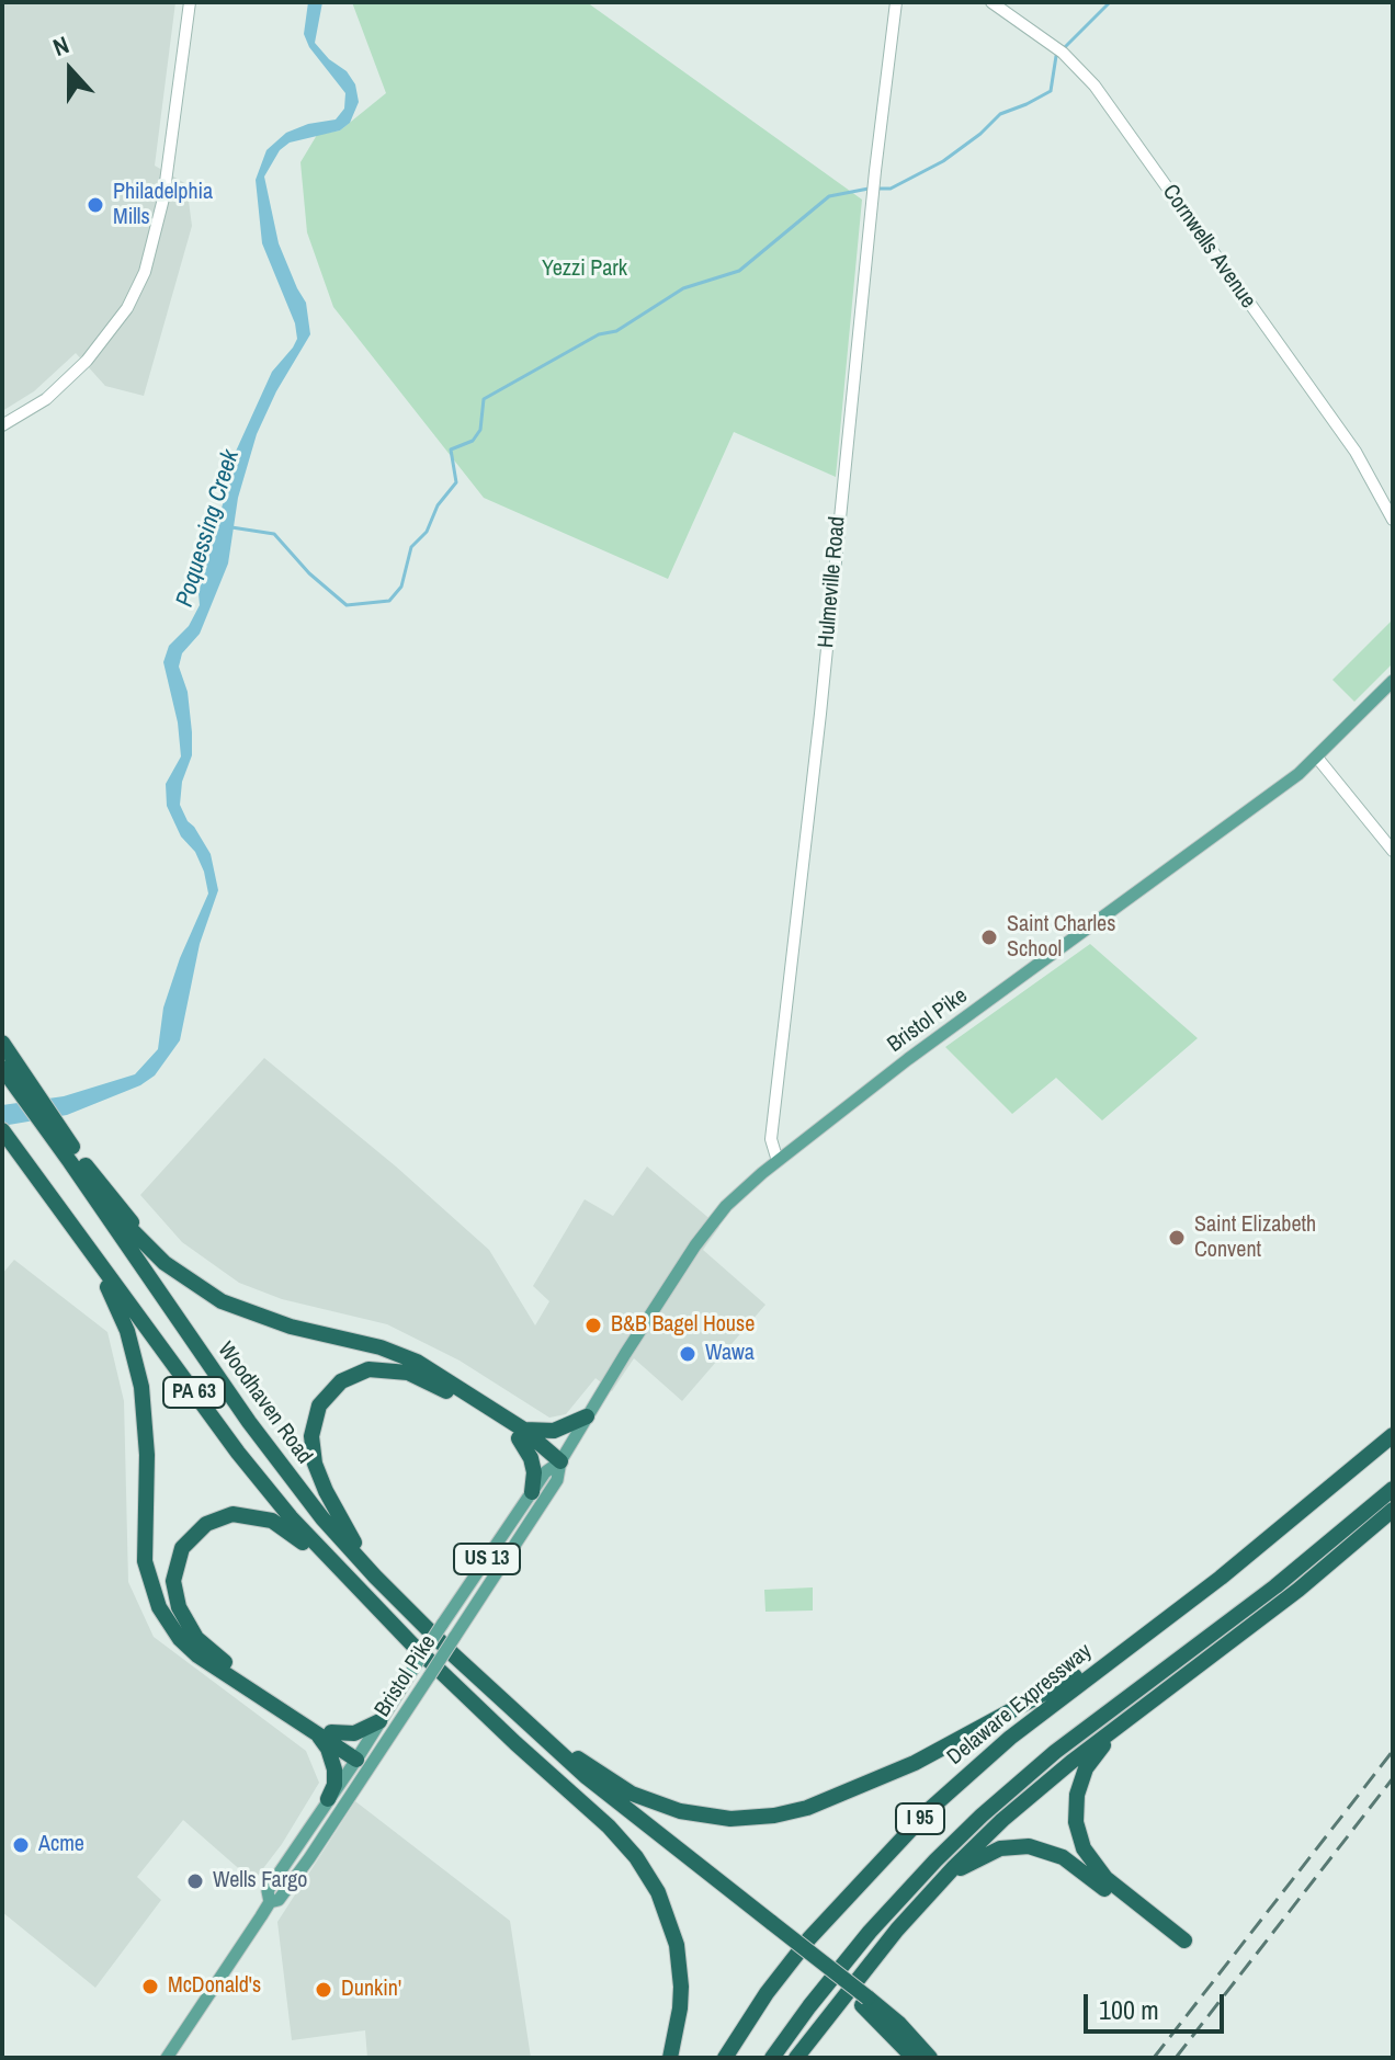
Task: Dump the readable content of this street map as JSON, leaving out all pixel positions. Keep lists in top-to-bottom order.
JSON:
{
  "streets": {
    "highway": [
      "PA 63",
      "Woodhaven Road",
      "Delaware Expressway",
      "I 95"
    ],
    "main road": ["Bristol Pike", "US 13"],
    "street": ["Cornwells Avenue", "Hulmeville Road"]
  },
  "crossings": [
    ["Hulmeville Road", "Bristol Pike"]
  ],
  "water": ["Poquessing Creek"],
  "parks": ["Yezzi Park"],
  "places": [
    "Philadelphia Mills",
    "Saint Charles School",
    "Saint Elizabeth Convent",
    "B&B Bagel House",
    "Wawa",
    "Acme",
    "Wells Fargo",
    "McDonald's",
    "Dunkin'"
  ],
  "scale_bar": "100 m",
  "north": "top"
}
